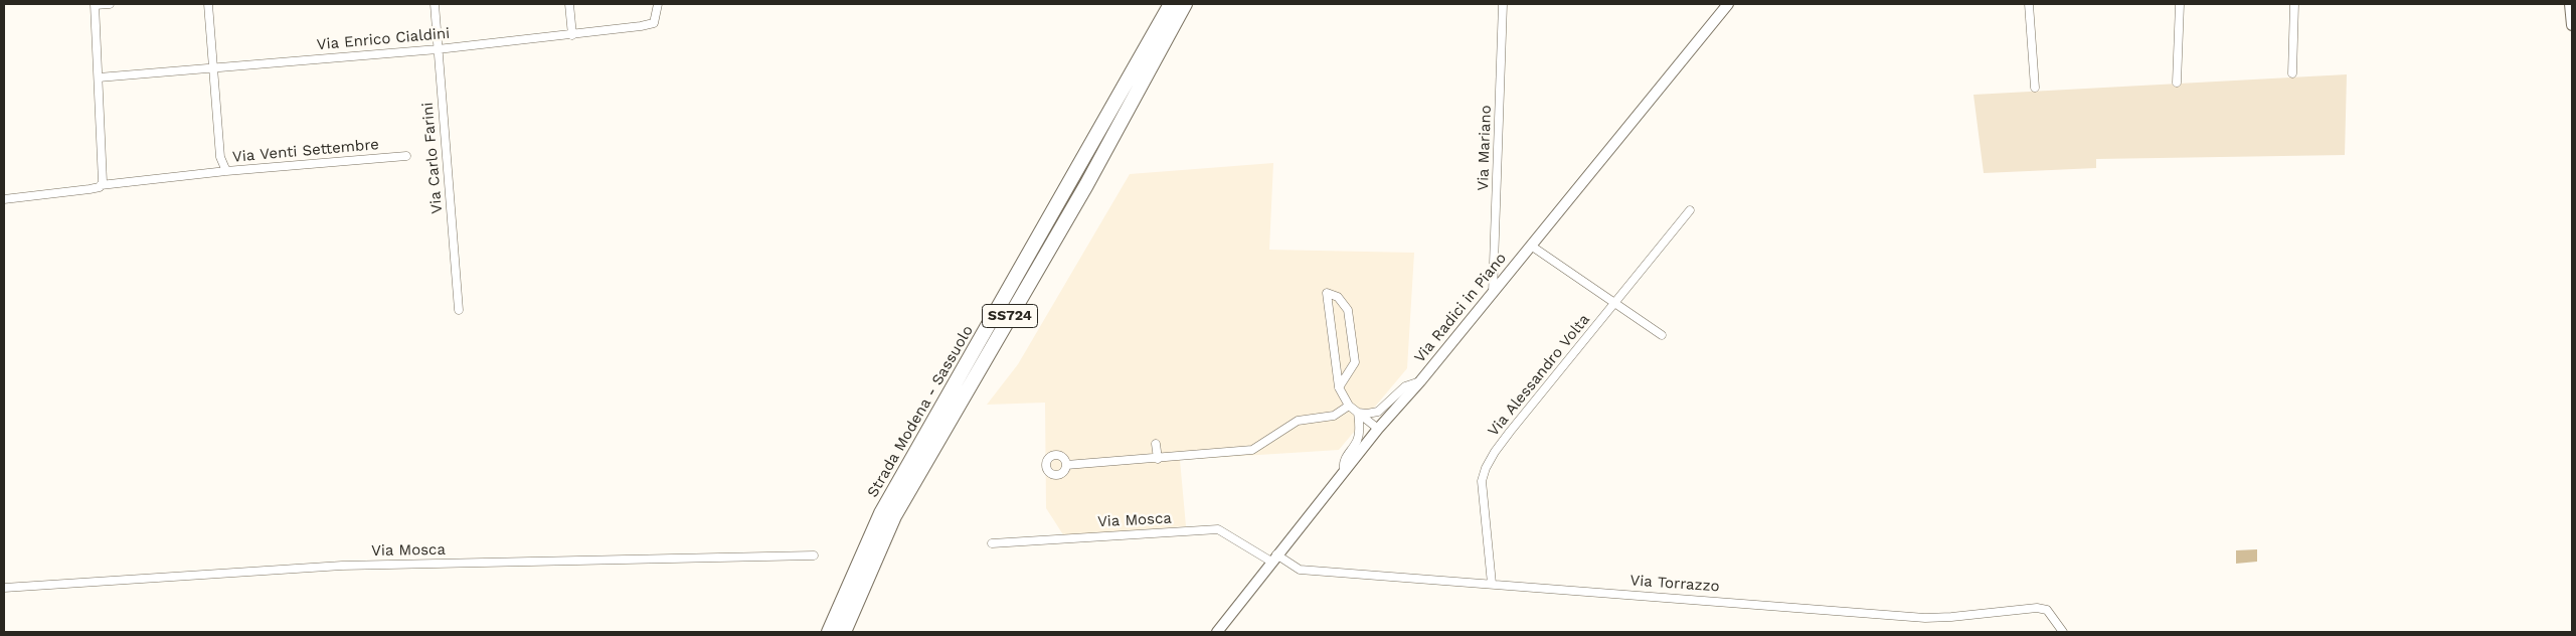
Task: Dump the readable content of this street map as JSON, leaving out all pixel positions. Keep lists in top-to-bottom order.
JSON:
{
  "streets": {
    "highway": ["SS724", "Strada Modena - Sassuolo"],
    "street": [
      "Via Enrico Cialdini",
      "Via Mariano",
      "Via Venti Settembre",
      "Via Carlo Farini",
      "Via Radici in Piano",
      "Via Alessandro Volta",
      "Via Mosca",
      "Via Torrazzo"
    ]
  },
  "crossings": [
    ["Via Enrico Cialdini", "Via Venti Settembre"],
    ["Via Enrico Cialdini", "Via Carlo Farini"],
    ["Via Mariano", "Via Radici in Piano"],
    ["Via Radici in Piano", "Via Mosca"],
    ["Via Radici in Piano", "Via Torrazzo"],
    ["Via Alessandro Volta", "Via Torrazzo"],
    ["Via Mosca", "Via Torrazzo"]
  ]
}
